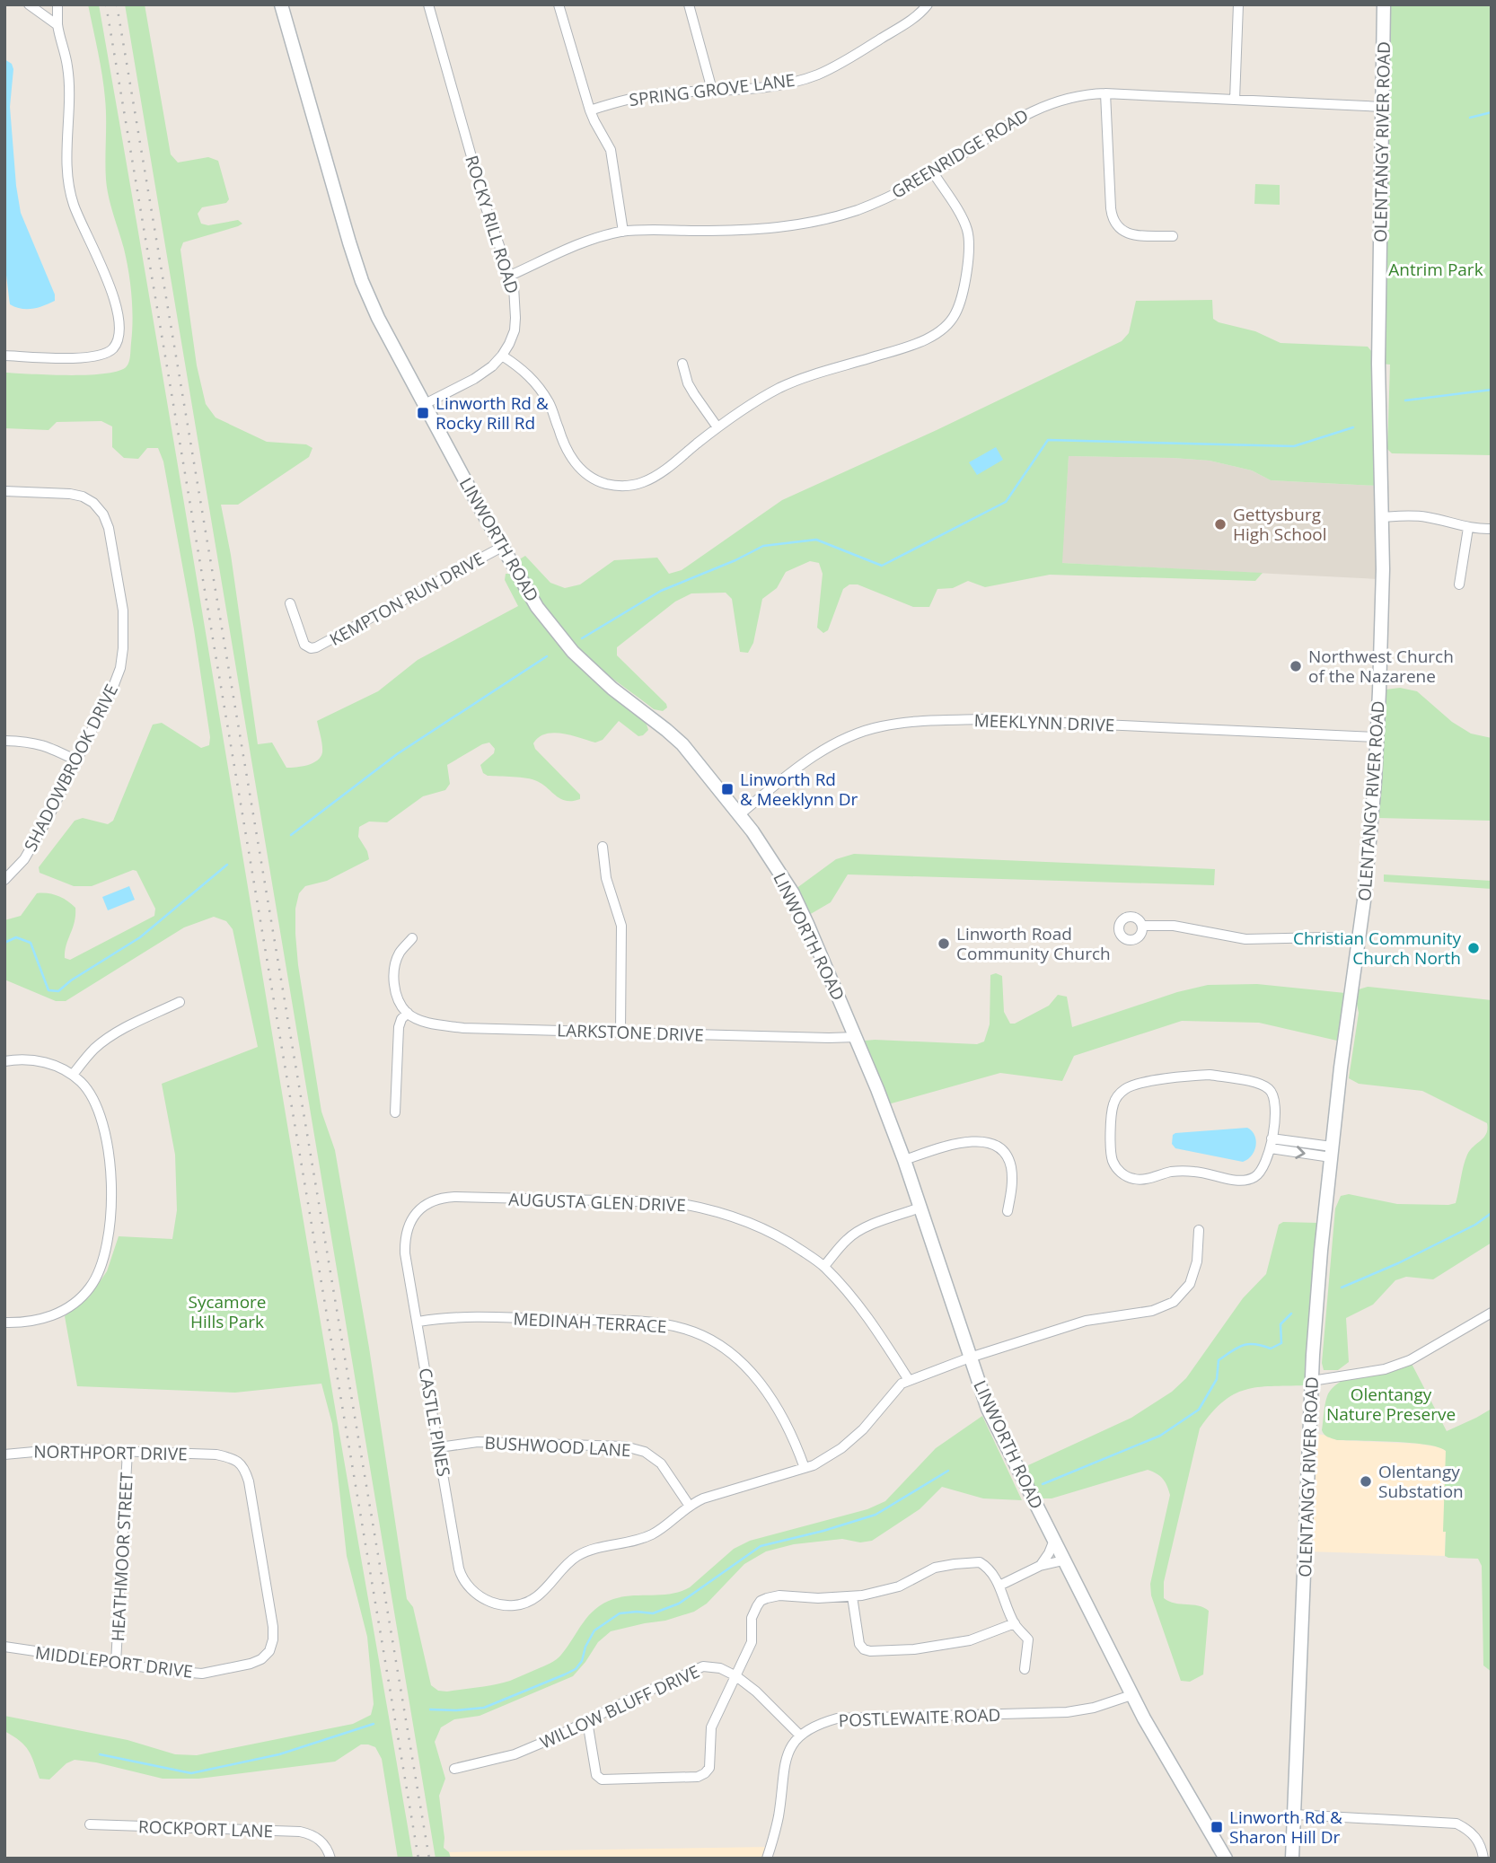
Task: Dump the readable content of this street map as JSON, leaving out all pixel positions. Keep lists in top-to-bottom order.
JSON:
{
  "streets": {
    "main road": ["OLENTANGY RIVER ROAD", "LINWORTH ROAD"],
    "street": [
      "SPRING GROVE LANE",
      "GREENRIDGE ROAD",
      "ROCKY RILL ROAD",
      "KEMPTON RUN DRIVE",
      "MEEKLYNN DRIVE",
      "SHADOWBROOK DRIVE",
      "LARKSTONE DRIVE",
      "AUGUSTA GLEN DRIVE",
      "MEDINAH TERRACE",
      "CASTLE PINES",
      "BUSHWOOD LANE",
      "NORTHPORT DRIVE",
      "HEATHMOOR STREET",
      "MIDDLEPORT DRIVE",
      "WILLOW BLUFF DRIVE",
      "POSTLEWAITE ROAD",
      "ROCKPORT LANE"
    ]
  },
  "crossings": [
    ["OLENTANGY RIVER ROAD", "GREENRIDGE ROAD"],
    ["OLENTANGY RIVER ROAD", "MEEKLYNN DRIVE"],
    ["GREENRIDGE ROAD", "ROCKY RILL ROAD"],
    ["ROCKY RILL ROAD", "LINWORTH ROAD"],
    ["LINWORTH ROAD", "KEMPTON RUN DRIVE"],
    ["LINWORTH ROAD", "MEEKLYNN DRIVE"],
    ["LINWORTH ROAD", "LARKSTONE DRIVE"],
    ["LINWORTH ROAD", "POSTLEWAITE ROAD"],
    ["AUGUSTA GLEN DRIVE", "CASTLE PINES"],
    ["MEDINAH TERRACE", "CASTLE PINES"],
    ["CASTLE PINES", "BUSHWOOD LANE"],
    ["NORTHPORT DRIVE", "HEATHMOOR STREET"],
    ["NORTHPORT DRIVE", "MIDDLEPORT DRIVE"],
    ["HEATHMOOR STREET", "MIDDLEPORT DRIVE"],
    ["WILLOW BLUFF DRIVE", "POSTLEWAITE ROAD"]
  ],
  "parks": ["Antrim Park", "Sycamore Hills Park", "Olentangy Nature Preserve"],
  "places": {
    "transit": ["Linworth Rd & Rocky Rill Rd", "Linworth Rd & Meeklynn Dr", "Linworth Rd & Sharon Hill Dr"],
    "other": [
      "Gettysburg High School",
      "Northwest Church of the Nazarene",
      "Linworth Road Community Church",
      "Christian Community Church North",
      "Olentangy Substation"
    ]
  }
}
